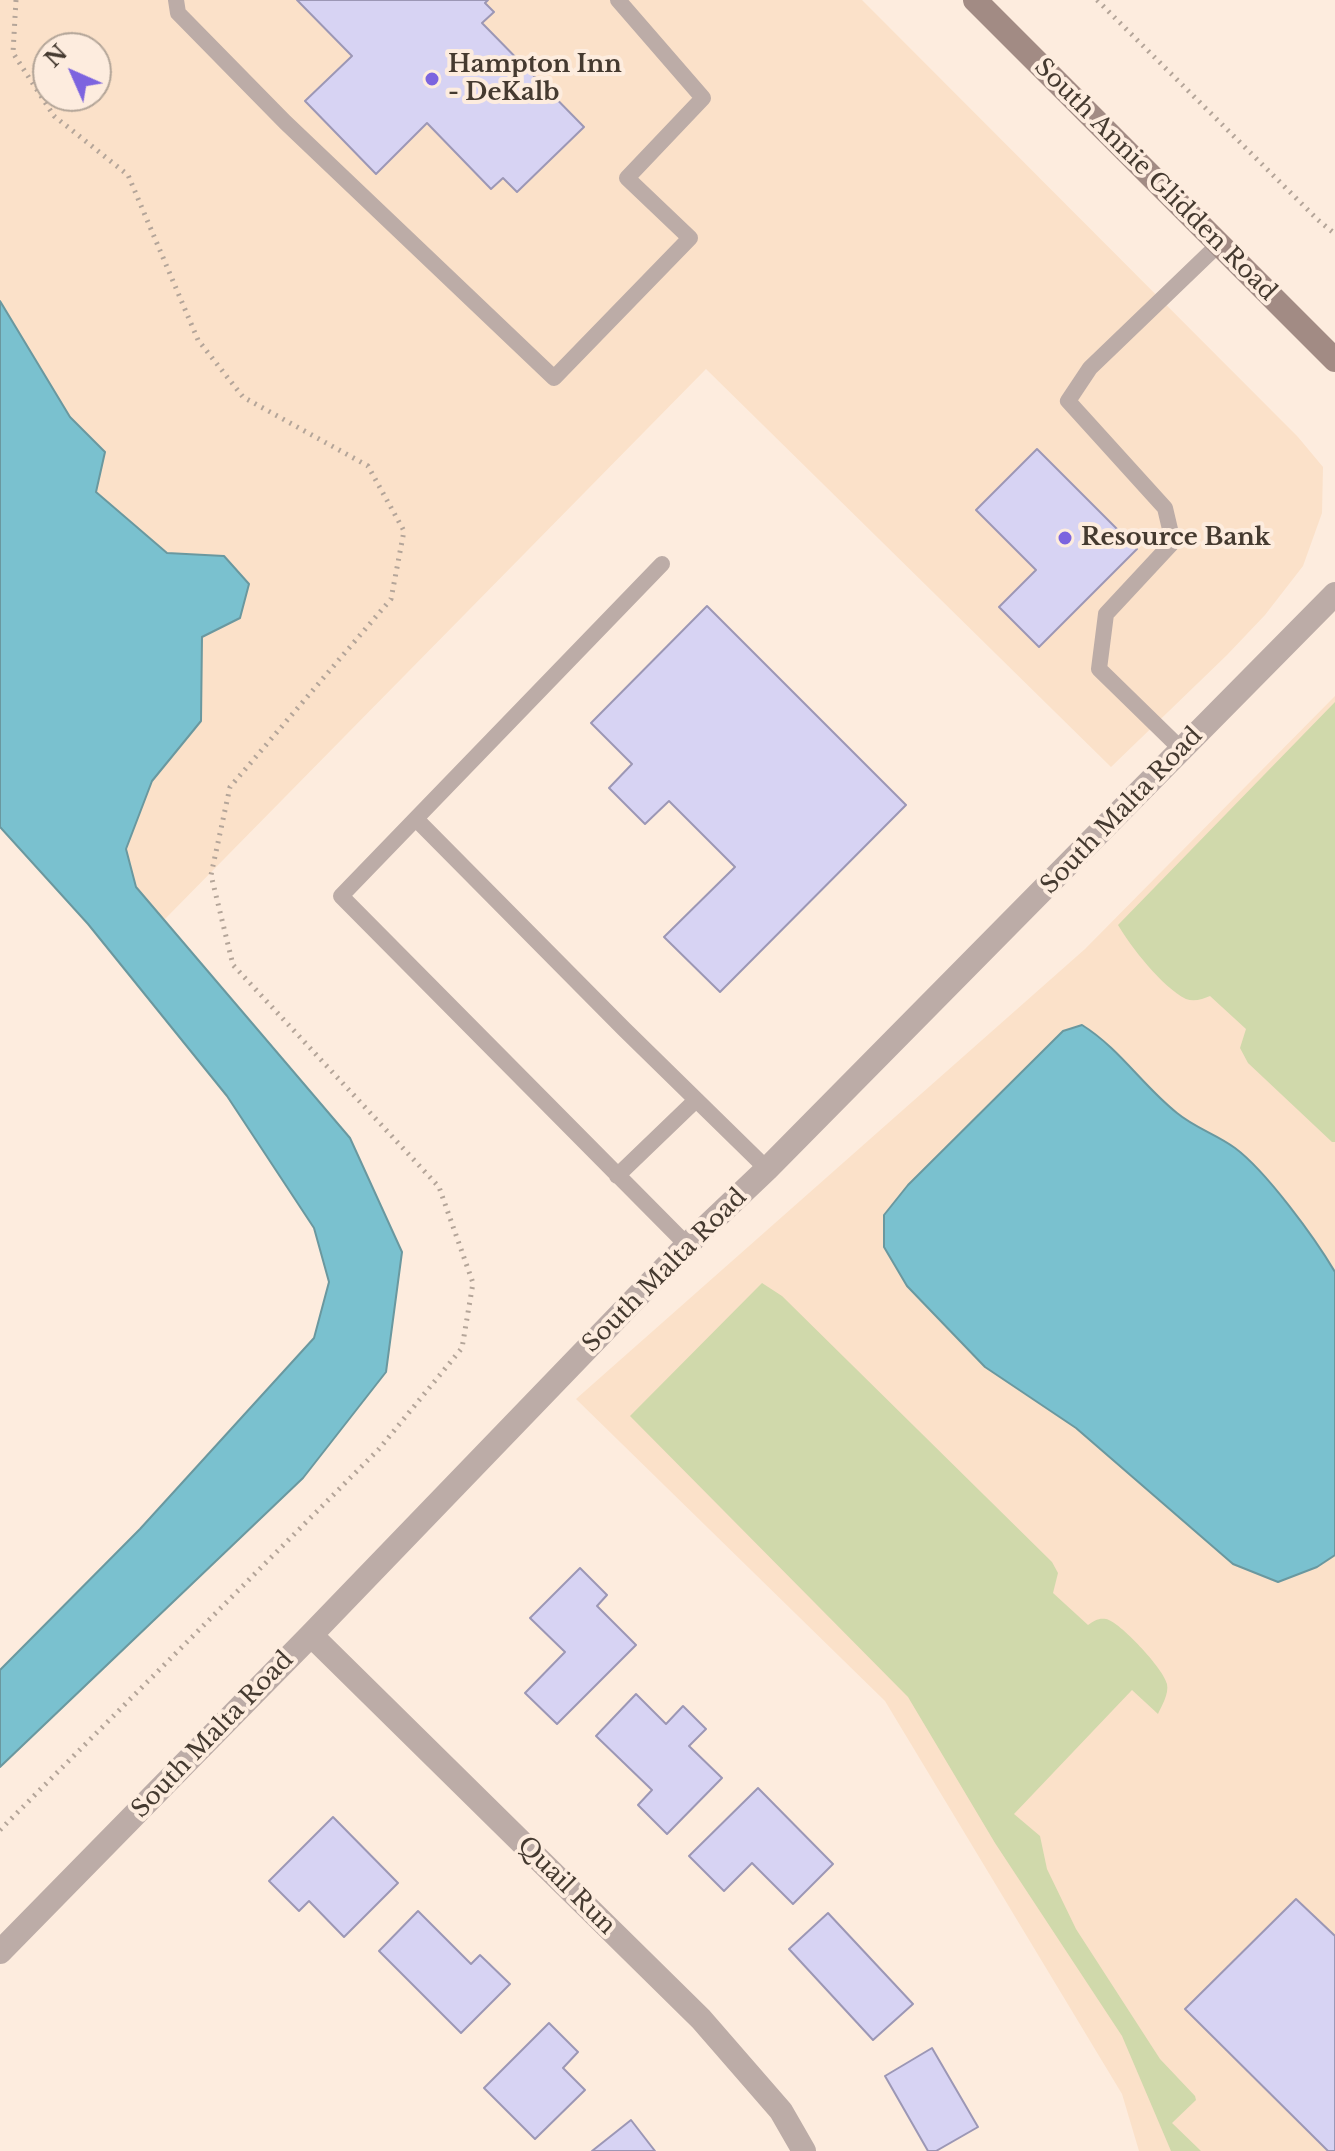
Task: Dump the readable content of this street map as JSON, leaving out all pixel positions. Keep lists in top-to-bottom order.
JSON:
{
  "streets": {
    "main road": ["South Annie Glidden Road"],
    "street": ["South Malta Road", "Quail Run"]
  },
  "crossings": [
    ["South Malta Road", "Quail Run"]
  ],
  "places": ["Hampton Inn - DeKalb", "Resource Bank"],
  "north": "top left"
}
